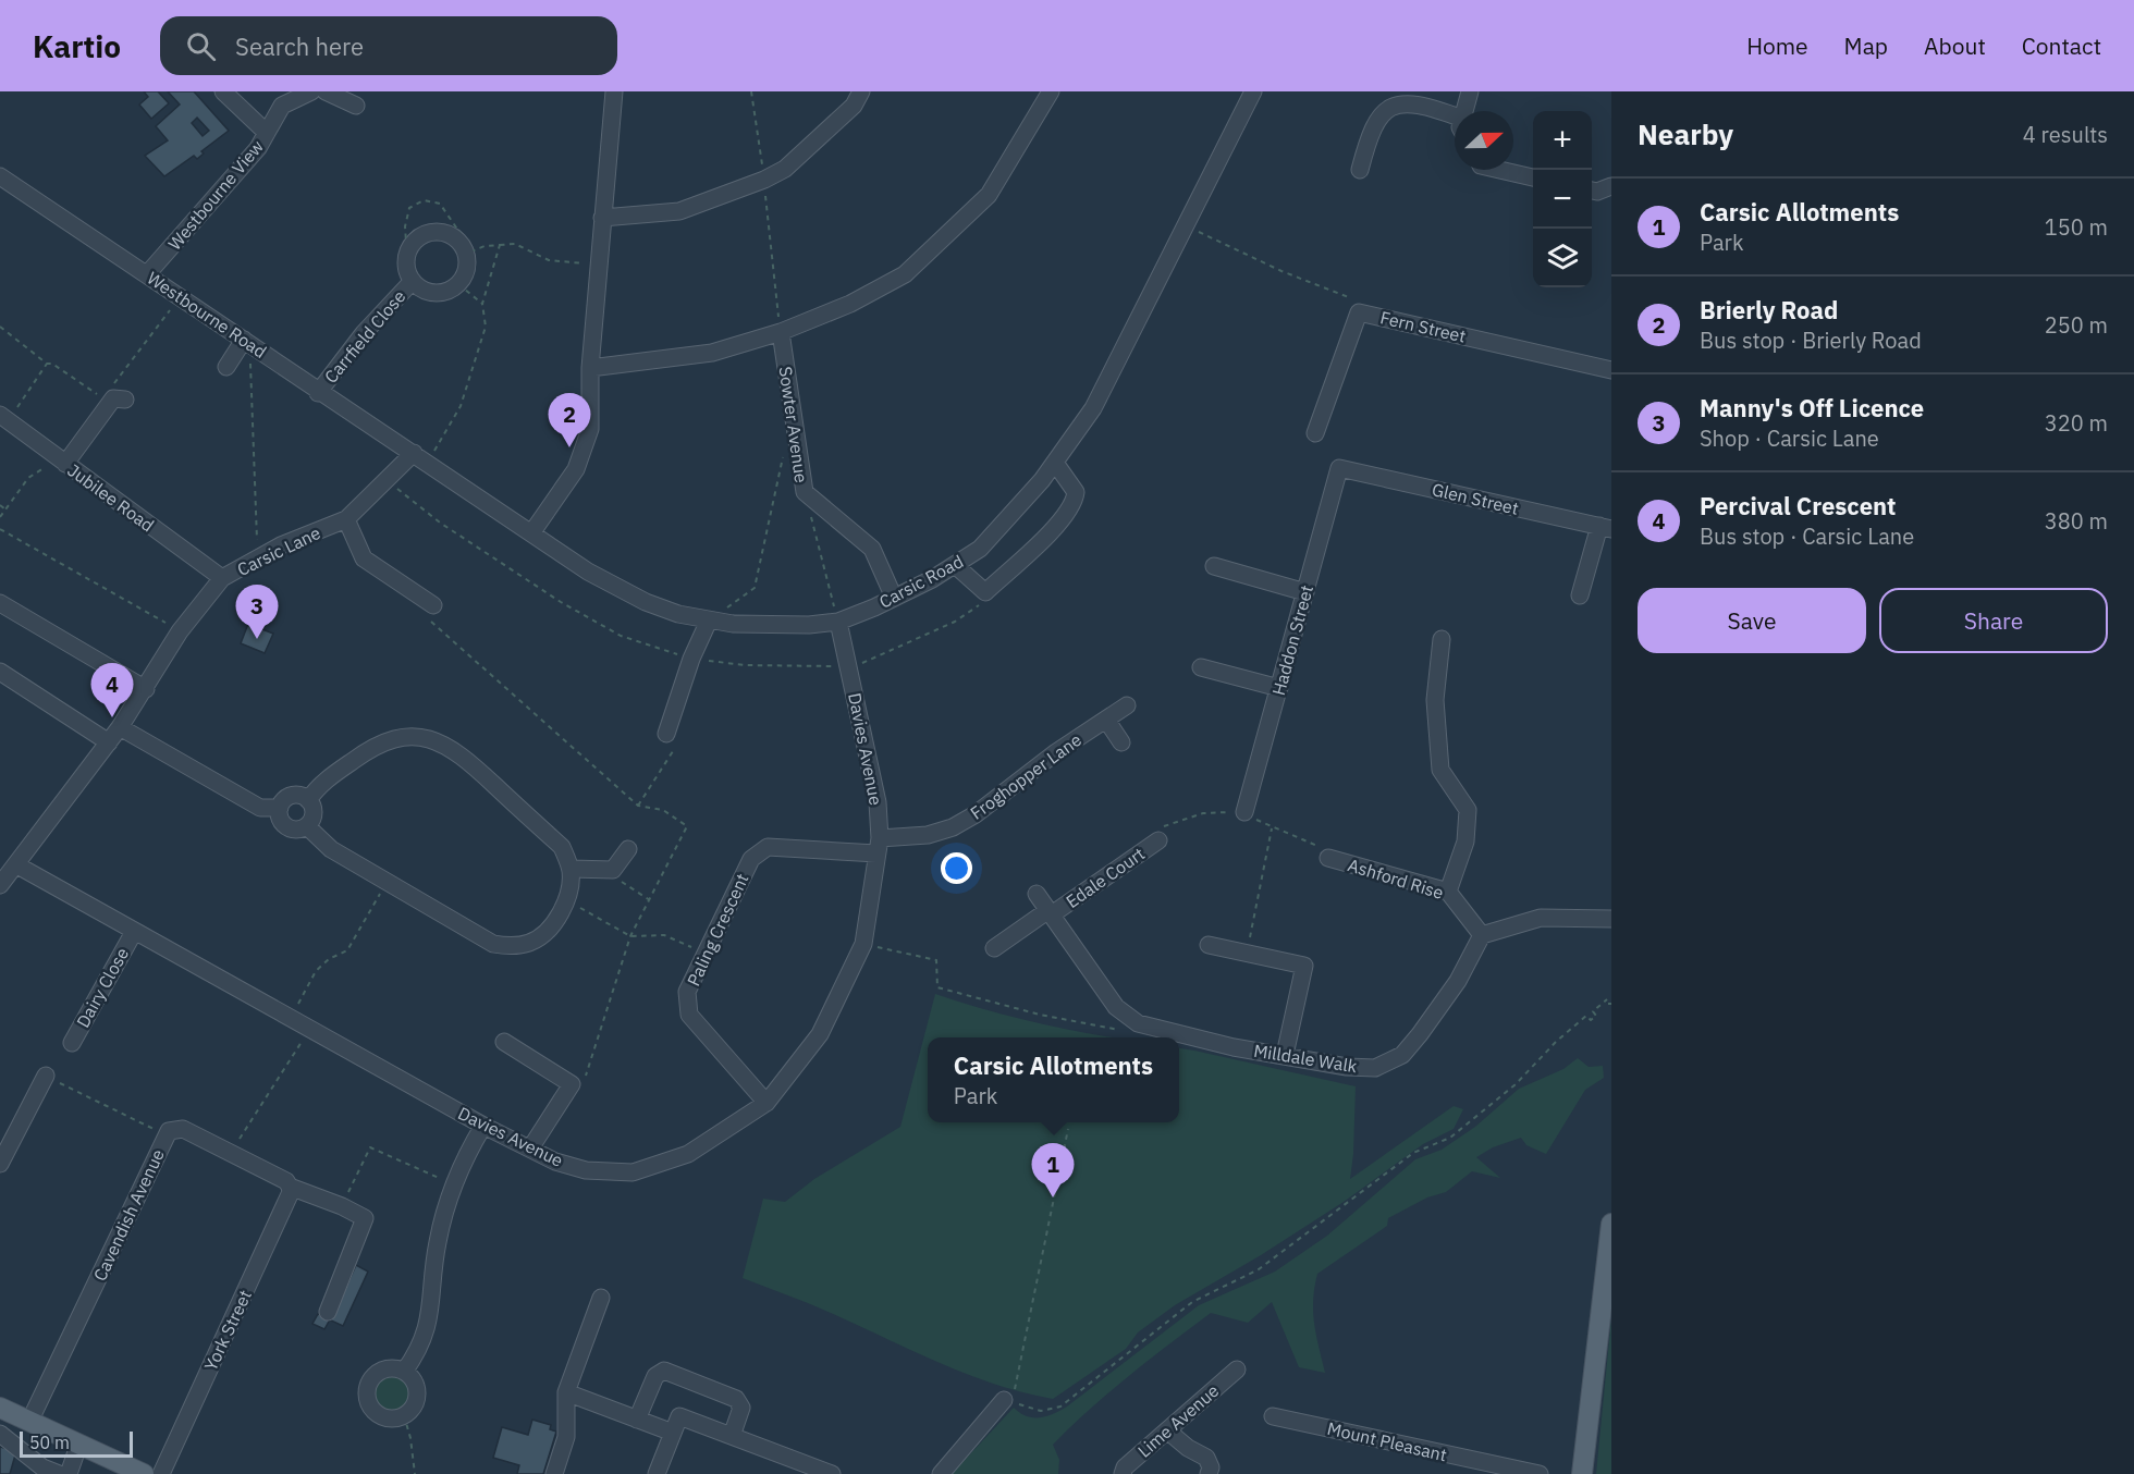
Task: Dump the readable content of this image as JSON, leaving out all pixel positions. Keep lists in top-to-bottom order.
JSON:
{
  "streets": {
    "street": [
      "Westbourne View",
      "Westbourne Road",
      "Fern Street",
      "Carrfield Close",
      "Sowter Avenue",
      "Jubilee Road",
      "Glen Street",
      "Carsic Lane",
      "Carsic Road",
      "Haddon Street",
      "Davies Avenue",
      "Froghopper Lane",
      "Edale Court",
      "Ashford Rise",
      "Paling Crescent",
      "Dairy Close",
      "Milldale Walk",
      "Cavendish Avenue",
      "York Street",
      "Lime Avenue",
      "Mount Pleasant"
    ]
  },
  "crossings": [
    ["Westbourne View", "Westbourne Road"],
    ["Westbourne Road", "Carrfield Close"],
    ["Westbourne Road", "Carsic Lane"],
    ["Westbourne Road", "Carsic Road"],
    ["Sowter Avenue", "Carsic Road"],
    ["Jubilee Road", "Carsic Lane"],
    ["Glen Street", "Haddon Street"],
    ["Carsic Lane", "Carsic Road"],
    ["Carsic Lane", "Davies Avenue"],
    ["Carsic Road", "Davies Avenue"],
    ["Davies Avenue", "Froghopper Lane"],
    ["Davies Avenue", "Paling Crescent"],
    ["Davies Avenue", "Dairy Close"],
    ["Froghopper Lane", "Paling Crescent"],
    ["Ashford Rise", "Milldale Walk"],
    ["Cavendish Avenue", "York Street"]
  ],
  "scale_bar": "50 m",
  "north": "right",
  "page": {
    "header": "Kartio",
    "search": "Search here",
    "nav": [
      "Home",
      "Map",
      "About",
      "Contact"
    ],
    "heading": ["Nearby", "4 results"],
    "map_buttons": ["+", "−"],
    "list": [
      {
        "mark": "1",
        "name": "Carsic Allotments",
        "note": "Park",
        "value": "150 m"
      },
      {
        "mark": "2",
        "name": "Brierly Road",
        "note": "Bus stop · Brierly Road",
        "value": "250 m"
      },
      {
        "mark": "3",
        "name": "Manny's Off Licence",
        "note": "Shop · Carsic Lane",
        "value": "320 m"
      },
      {
        "mark": "4",
        "name": "Percival Crescent",
        "note": "Bus stop · Carsic Lane",
        "value": "380 m"
      }
    ],
    "pins": [
      "2",
      "3",
      "4",
      "1"
    ],
    "buttons": ["Save", "Share"],
    "popup": ["Carsic Allotments", "Park"],
    "scale": "50 m"
  }
}
